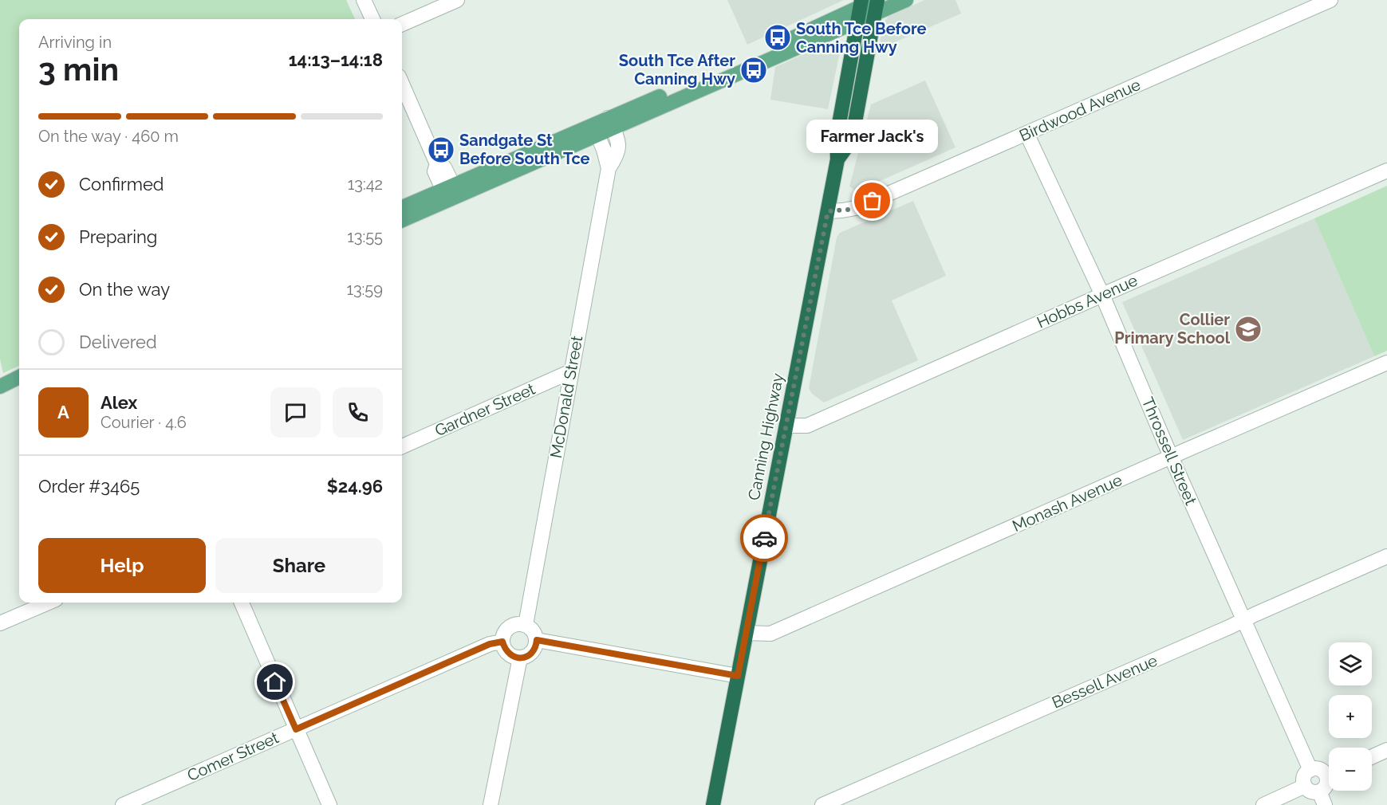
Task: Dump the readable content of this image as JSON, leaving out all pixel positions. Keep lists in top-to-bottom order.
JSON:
{
  "streets": {
    "highway": ["Canning Highway"],
    "street": [
      "Birdwood Avenue",
      "Hobbs Avenue",
      "McDonald Street",
      "Gardner Street",
      "Throssell Street",
      "Monash Avenue",
      "Bessell Avenue",
      "Comer Street"
    ]
  },
  "crossings": [
    ["Birdwood Avenue", "Canning Highway"],
    ["Birdwood Avenue", "Throssell Street"],
    ["Hobbs Avenue", "Canning Highway"],
    ["Hobbs Avenue", "Throssell Street"],
    ["McDonald Street", "Gardner Street"],
    ["McDonald Street", "Comer Street"],
    ["Canning Highway", "Monash Avenue"],
    ["Throssell Street", "Monash Avenue"],
    ["Throssell Street", "Bessell Avenue"]
  ],
  "places": {
    "bus stop": ["South Tce Before Canning Hwy", "South Tce After Canning Hwy", "Sandgate St Before South Tce"],
    "other": ["Farmer Jack's"],
    "school or university": ["Collier Primary School"]
  },
  "page": {
    "heading": ["3 min", "Arriving in", "14:13–14:18"],
    "panel": [
      "Alex",
      "Courier · 4.6",
      "Order #3465",
      "$24.96"
    ],
    "bar": "On the way · 460 m",
    "bubble": "Farmer Jack's",
    "list": [
      ["Confirmed", "13:42"],
      ["Preparing", "13:55"],
      ["On the way", "13:59"],
      "Delivered"
    ],
    "round": "A",
    "buttons": ["Help", "Share"],
    "map_buttons": ["+", "−"]
  }
}
